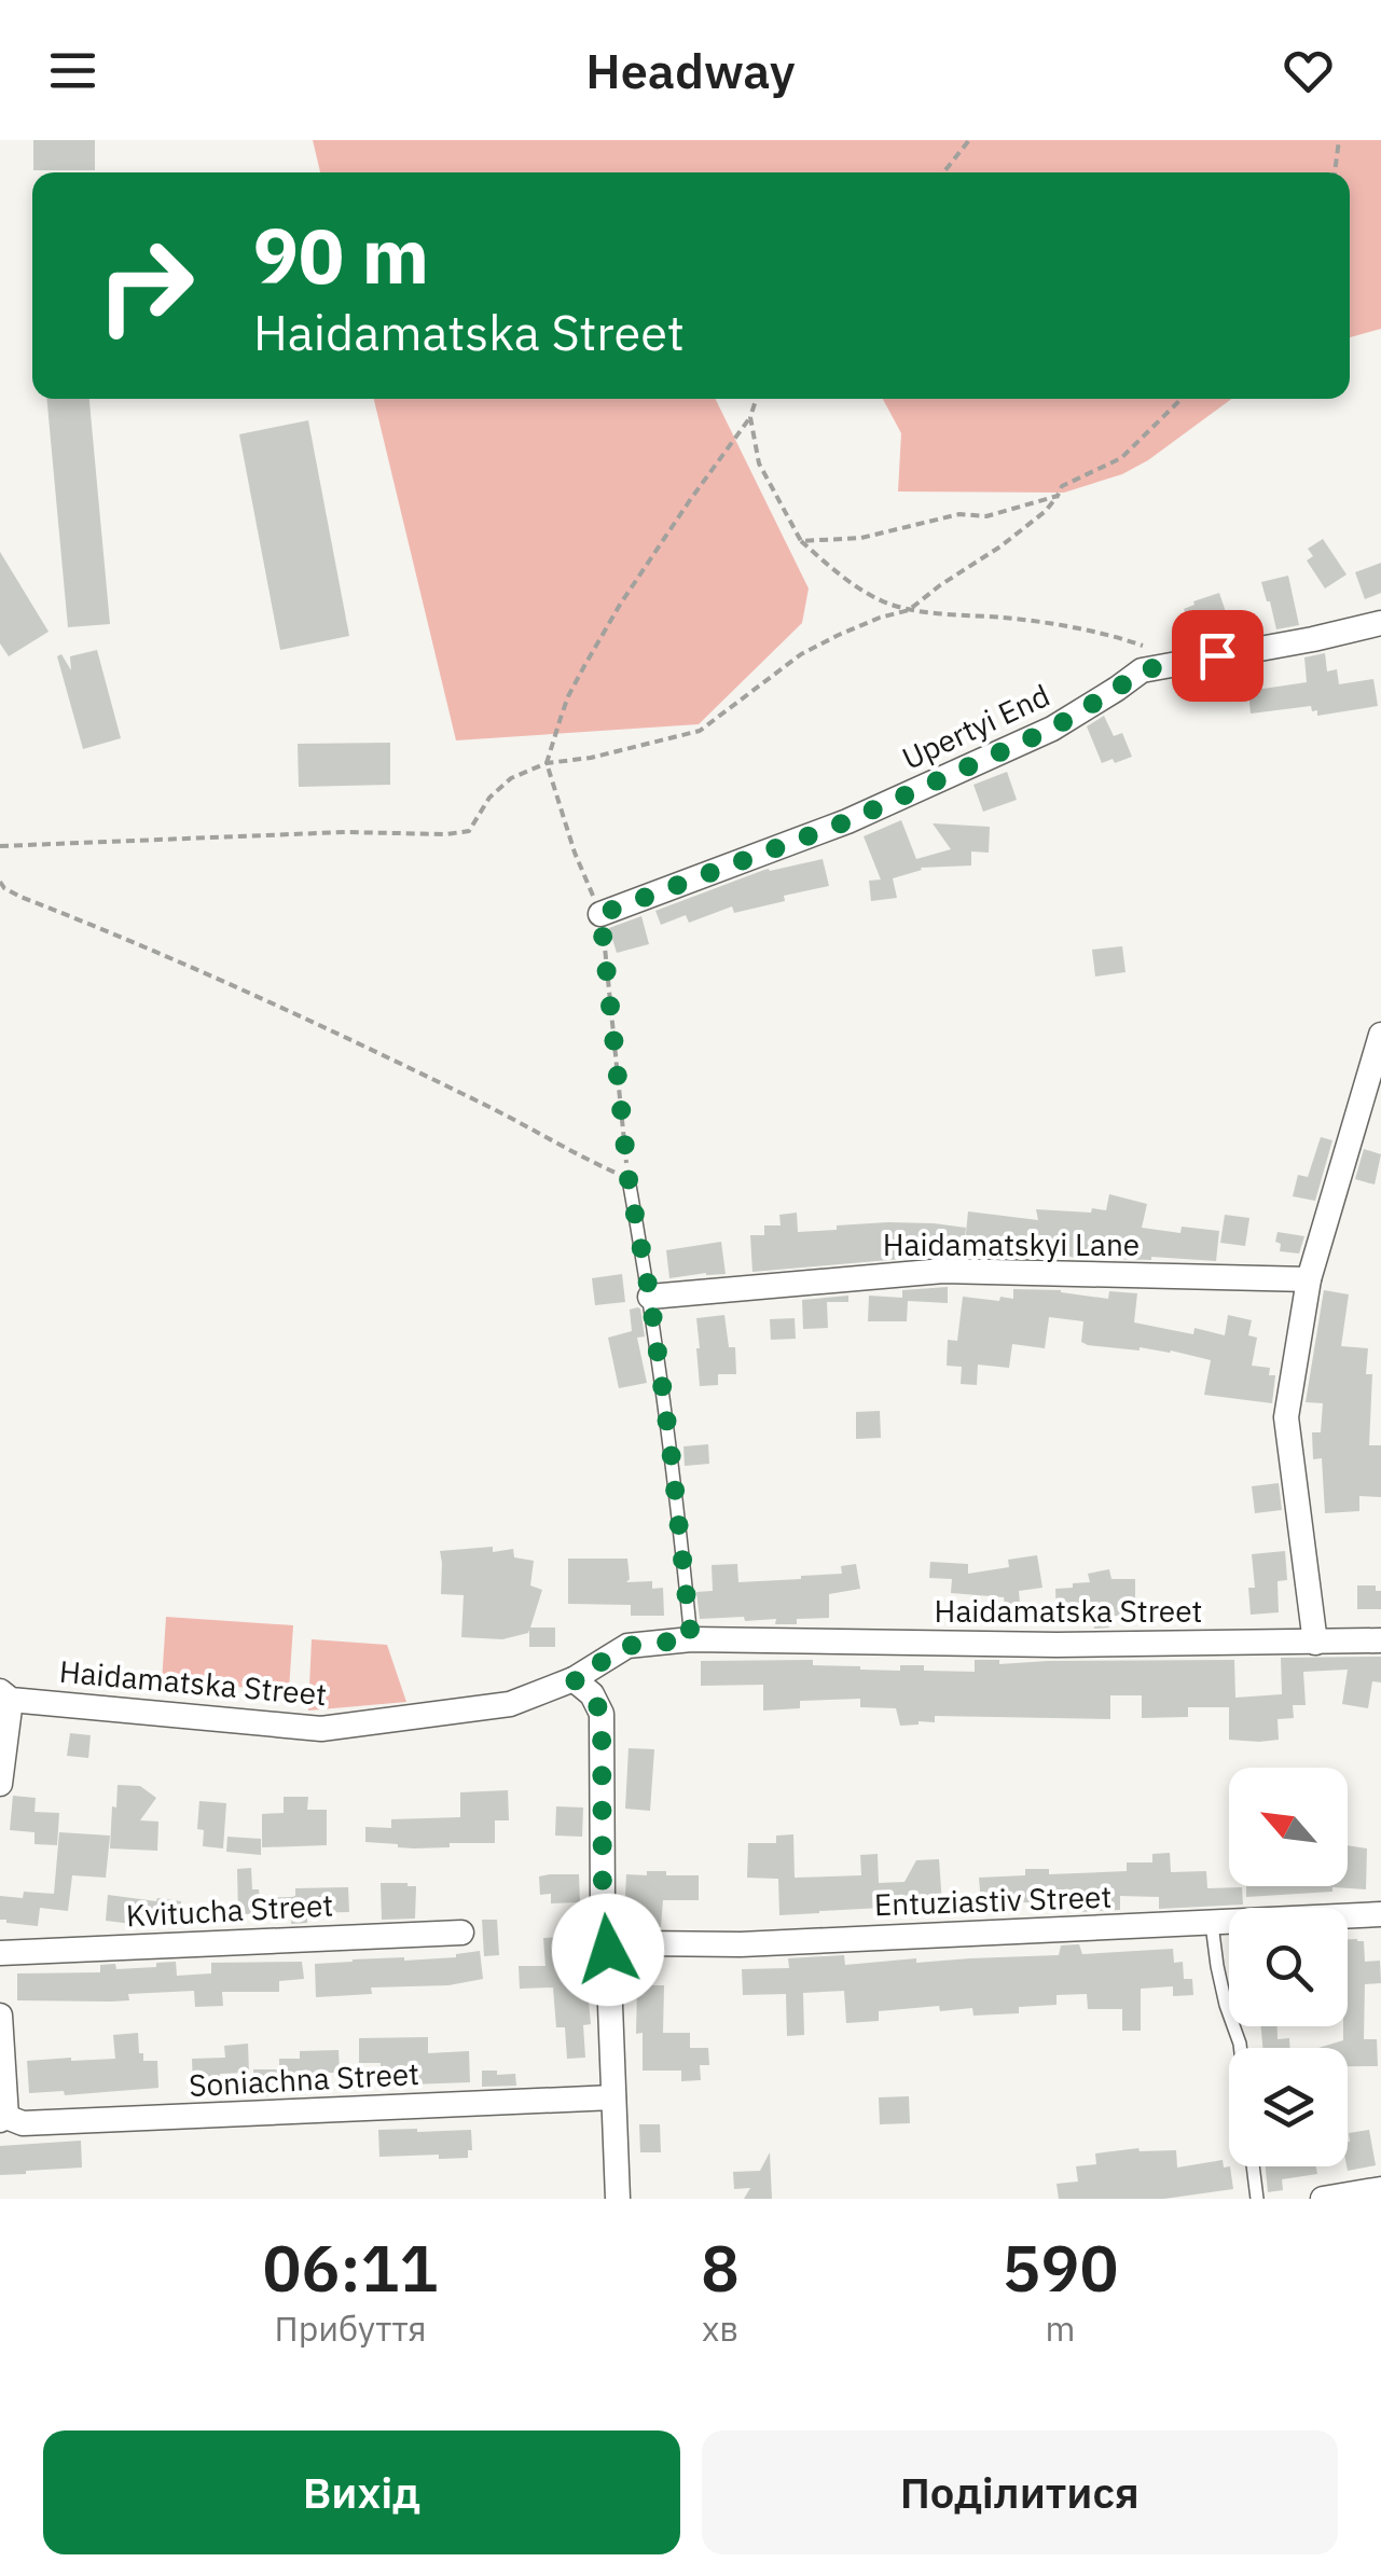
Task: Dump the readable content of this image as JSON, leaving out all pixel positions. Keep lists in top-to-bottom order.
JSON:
{
  "streets": {
    "street": [
      "Upertyi End",
      "Haidamatskyi Lane",
      "Haidamatska Street",
      "Entuziastiv Street",
      "Kvitucha Street",
      "Soniachna Street"
    ]
  },
  "north": "top left",
  "page": {
    "header": "Headway",
    "turn": ["90 m", "Haidamatska Street"],
    "eta": [
      "06:11",
      "Прибуття",
      "8",
      "хв",
      "590",
      "m"
    ],
    "buttons": ["Вихід", "Поділитися"]
  }
}
